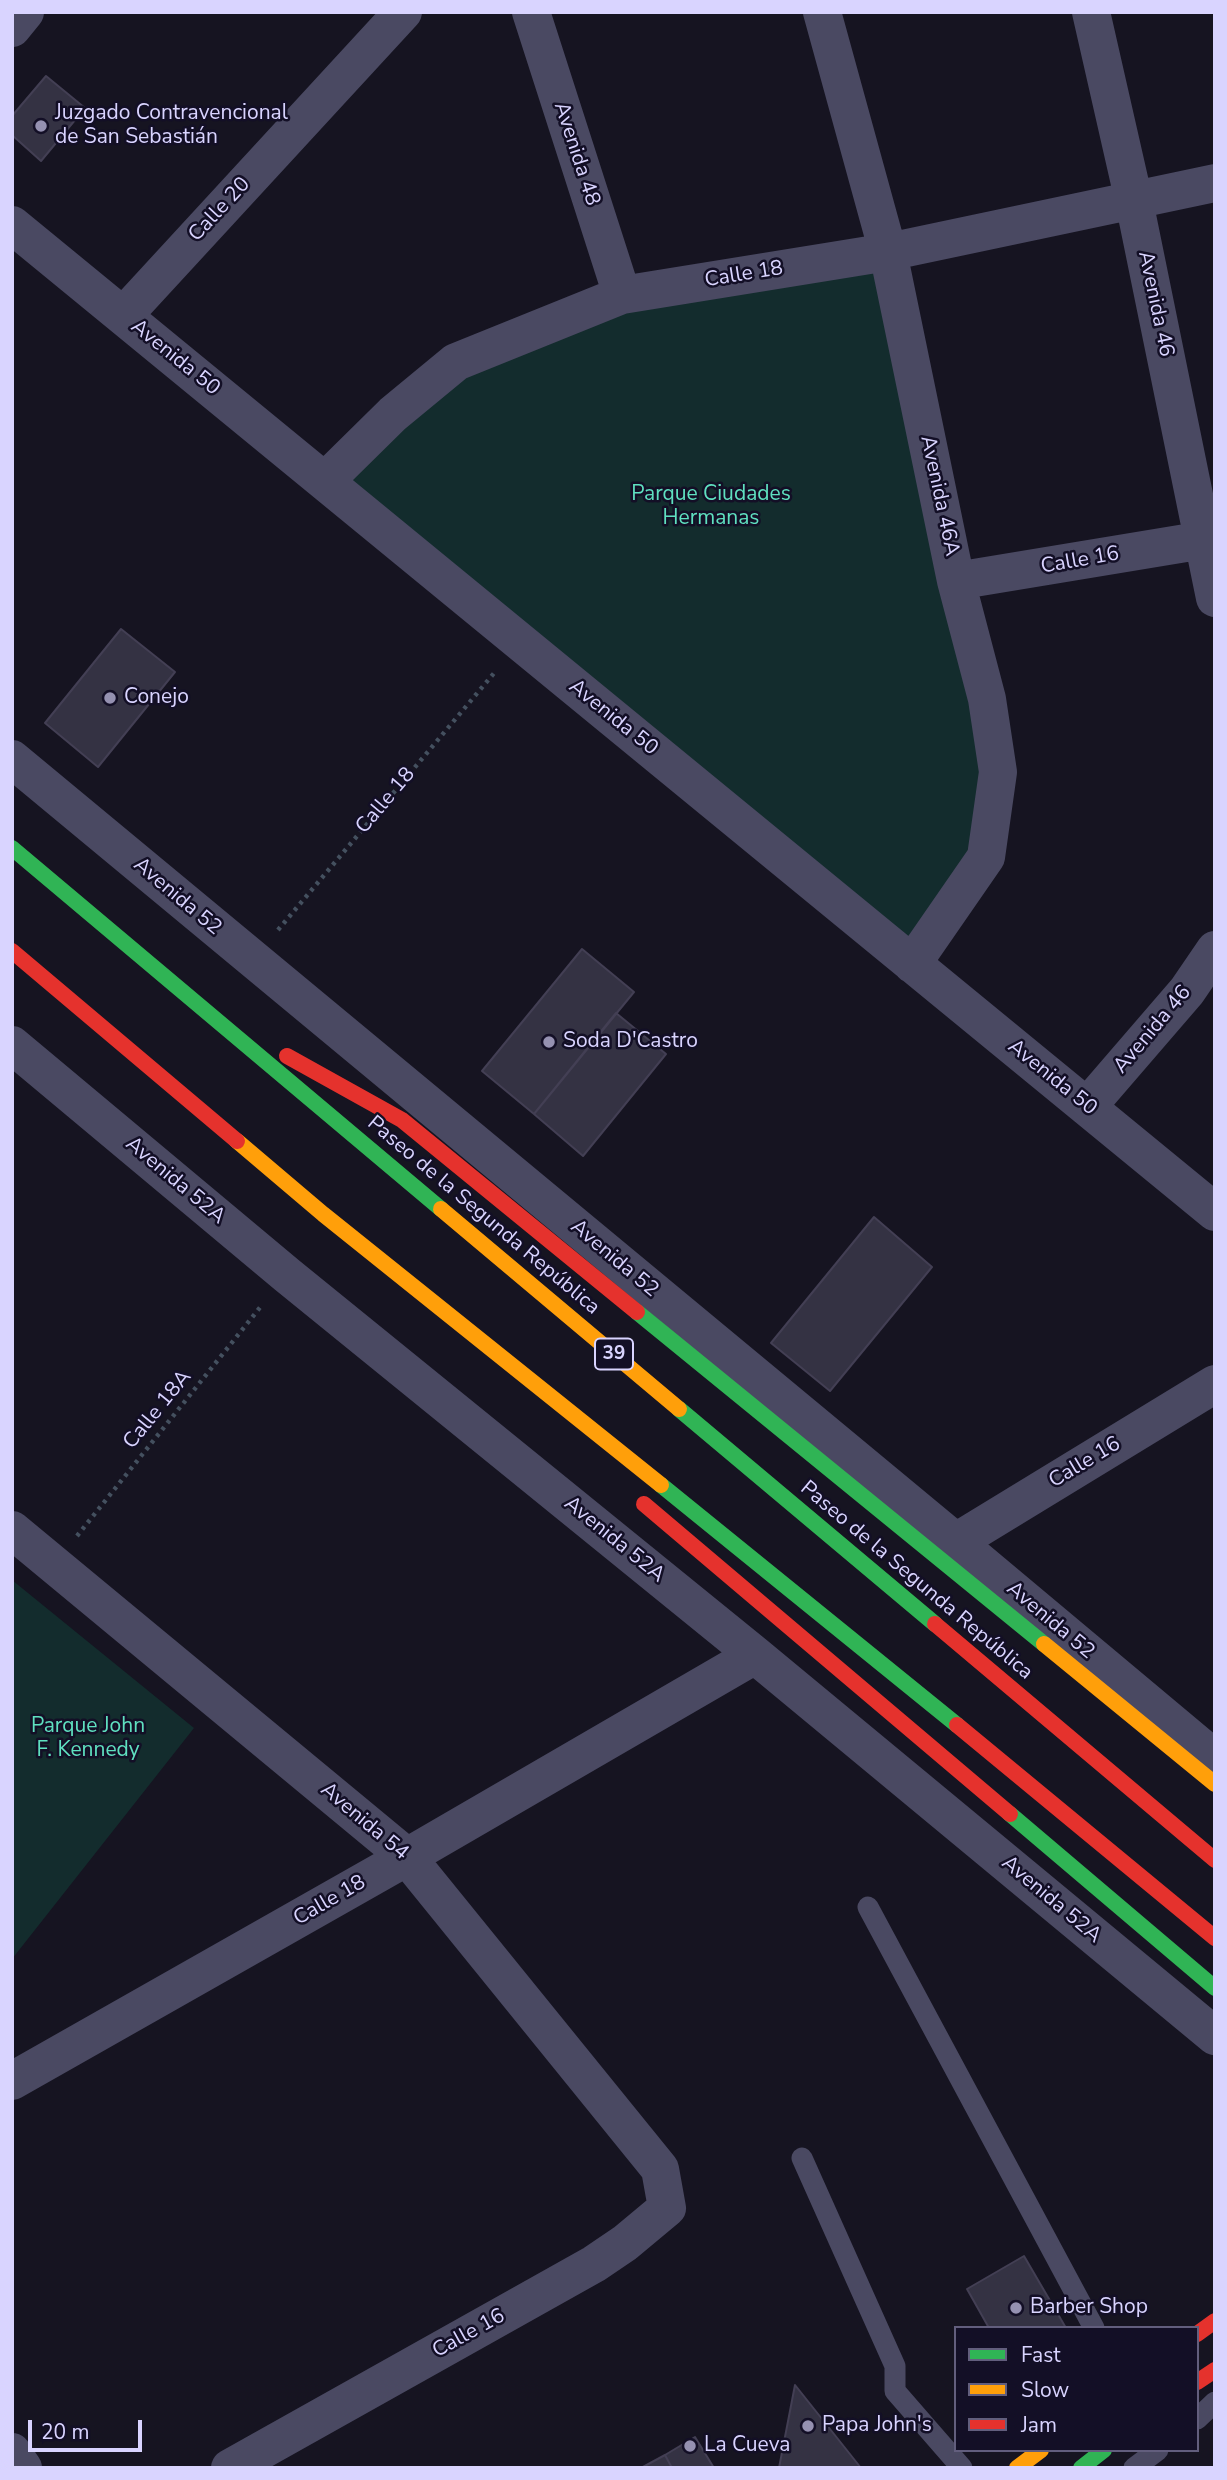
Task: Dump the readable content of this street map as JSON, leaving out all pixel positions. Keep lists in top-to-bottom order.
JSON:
{
  "streets": {
    "main road": ["Paseo de la Segunda República", "39"],
    "street": [
      "Avenida 48",
      "Calle 20",
      "Calle 18",
      "Avenida 46",
      "Avenida 50",
      "Avenida 46A",
      "Calle 16",
      "Avenida 52",
      "Avenida 52A",
      "Avenida 54"
    ],
    "path": ["Calle 18A"]
  },
  "crossings": [
    ["Avenida 48", "Calle 18"],
    ["Calle 20", "Avenida 50"],
    ["Calle 18", "Avenida 46"],
    ["Calle 18", "Avenida 50"],
    ["Calle 18", "Avenida 46A"],
    ["Calle 18", "Avenida 52"],
    ["Calle 18", "Avenida 52A"],
    ["Calle 18", "Avenida 54"],
    ["Avenida 46", "Avenida 50"],
    ["Avenida 46", "Calle 16"],
    ["Avenida 50", "Avenida 46A"],
    ["Avenida 46A", "Calle 16"],
    ["Calle 16", "Avenida 52"],
    ["Calle 16", "Avenida 54"],
    ["Avenida 52A", "Calle 18A"],
    ["Calle 18A", "Avenida 54"]
  ],
  "parks": ["Parque Ciudades Hermanas", "Parque John F. Kennedy"],
  "places": [
    "Juzgado Contravencional de San Sebastián",
    "Conejo",
    "Soda D'Castro",
    "Barber Shop",
    "Papa John's",
    "La Cueva"
  ],
  "legend": ["Fast", "Slow", "Jam"],
  "scale_bar": "20 m"
}
